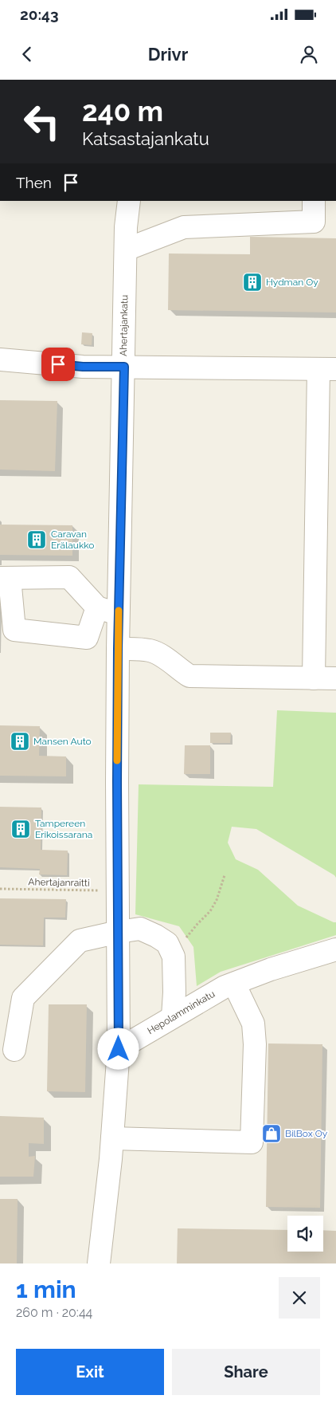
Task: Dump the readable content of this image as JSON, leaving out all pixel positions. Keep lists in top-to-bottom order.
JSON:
{
  "streets": {
    "street": ["Ahertajankatu", "Hepolamminkatu"],
    "path": ["Ahertajanraitti"]
  },
  "crossings": [
    ["Ahertajankatu", "Ahertajanraitti"],
    ["Ahertajankatu", "Hepolamminkatu"]
  ],
  "places": {
    "building": [
      "Hydman Oy",
      "Caravan Erälaukko",
      "Mansen Auto",
      "Tampereen Erikoissarana"
    ],
    "shop": ["BilBox Oy"]
  },
  "page": {
    "status": "20:43",
    "header": "Drivr",
    "turn": ["240 m", "Katsastajankatu"],
    "then": "Then",
    "heading": ["1 min", "260 m · 20:44"],
    "buttons": ["Exit", "Share"]
  }
}
